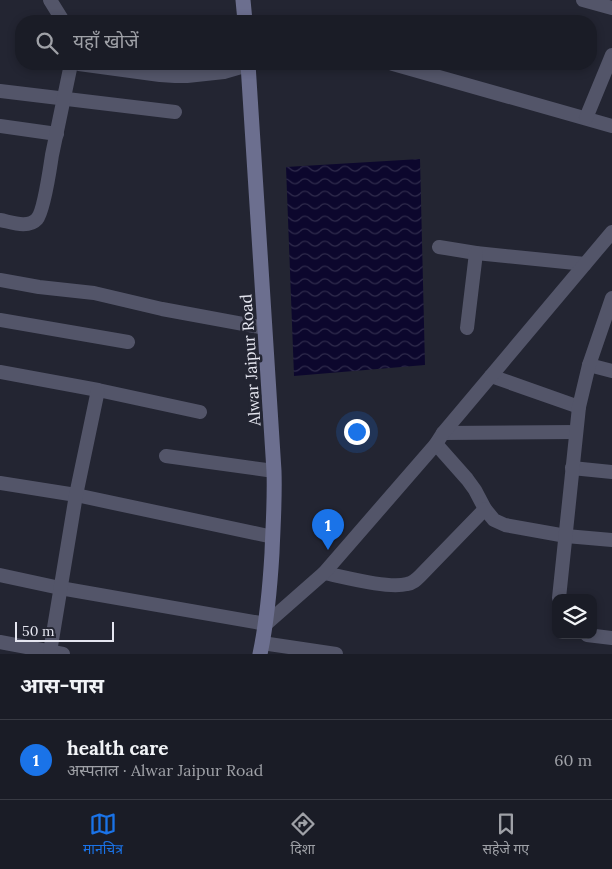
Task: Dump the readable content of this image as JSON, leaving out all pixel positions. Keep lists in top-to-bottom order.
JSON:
{
  "streets": {
    "main road": ["Alwar Jaipur Road"]
  },
  "scale_bar": "50 m",
  "page": {
    "search": "यहाँ खोजें",
    "pins": "1",
    "scale": "50 m",
    "heading": "आस-पास",
    "list": [
      {
        "mark": "1",
        "name": "health care",
        "note": "अस्पताल · Alwar Jaipur Road",
        "value": "60 m"
      }
    ],
    "nav": ["मानचित्र", "दिशा", "सहेजे गए"]
  }
}
